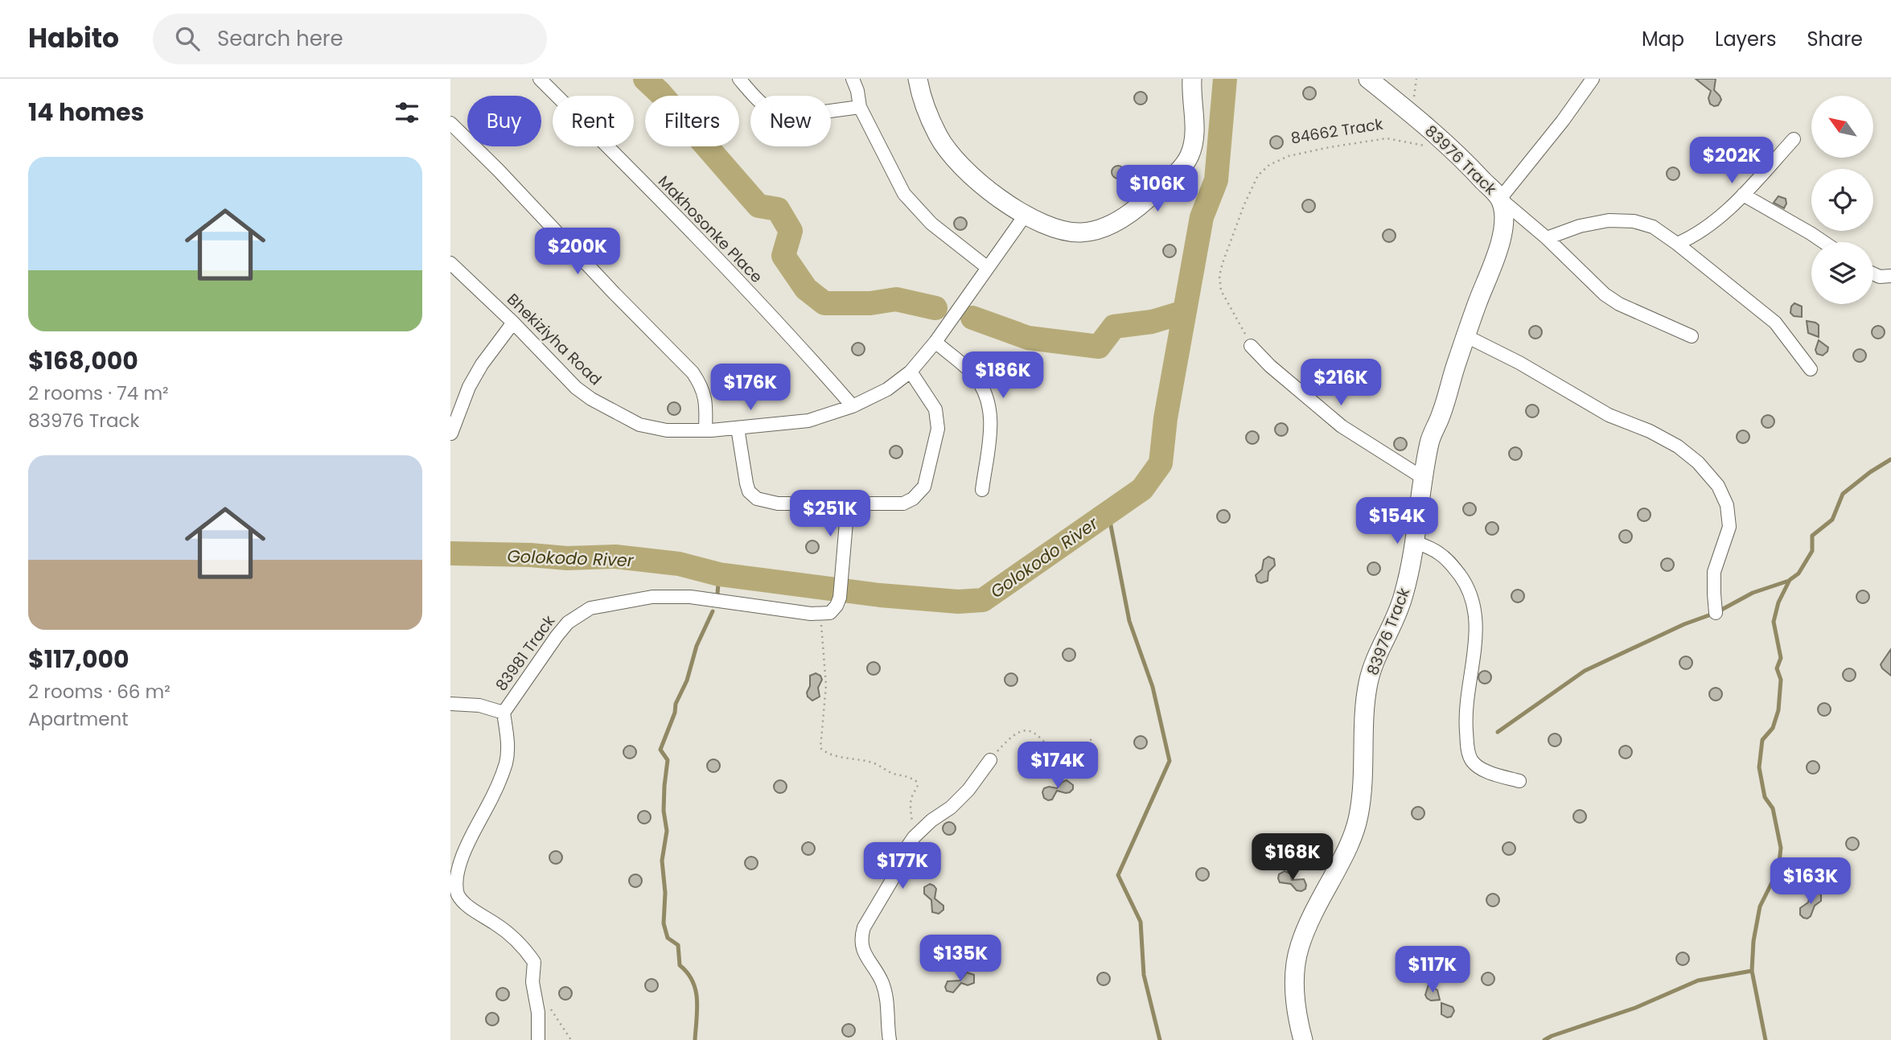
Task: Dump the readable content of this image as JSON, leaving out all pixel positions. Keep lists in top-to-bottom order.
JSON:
{
  "streets": {
    "street": [
      "83976 Track",
      "Makhosonke Place",
      "Bhekiziyha Road",
      "83981 Track"
    ],
    "path": ["84662 Track"]
  },
  "crossings": [
    ["Makhosonke Place", "Bhekiziyha Road"]
  ],
  "water": ["Golokodo River"],
  "north": "top left",
  "page": {
    "header": "Habito",
    "search": "Search here",
    "nav": ["Map", "Layers", "Share"],
    "heading": "14 homes",
    "chip": [
      "Buy",
      "Rent",
      "Filters",
      "New"
    ],
    "price": [
      "$202K",
      "$106K",
      "$200K",
      "$186K",
      "$216K",
      "$176K",
      "$251K",
      "$154K",
      "$174K",
      "$168K",
      "$177K",
      "$163K",
      "$135K",
      "$117K"
    ],
    "list": [
      {
        "name": "$168,000",
        "note": "2 rooms · 74 m² · 83976 Track"
      },
      {
        "name": "$117,000",
        "note": "2 rooms · 66 m² · Apartment"
      }
    ]
  }
}
